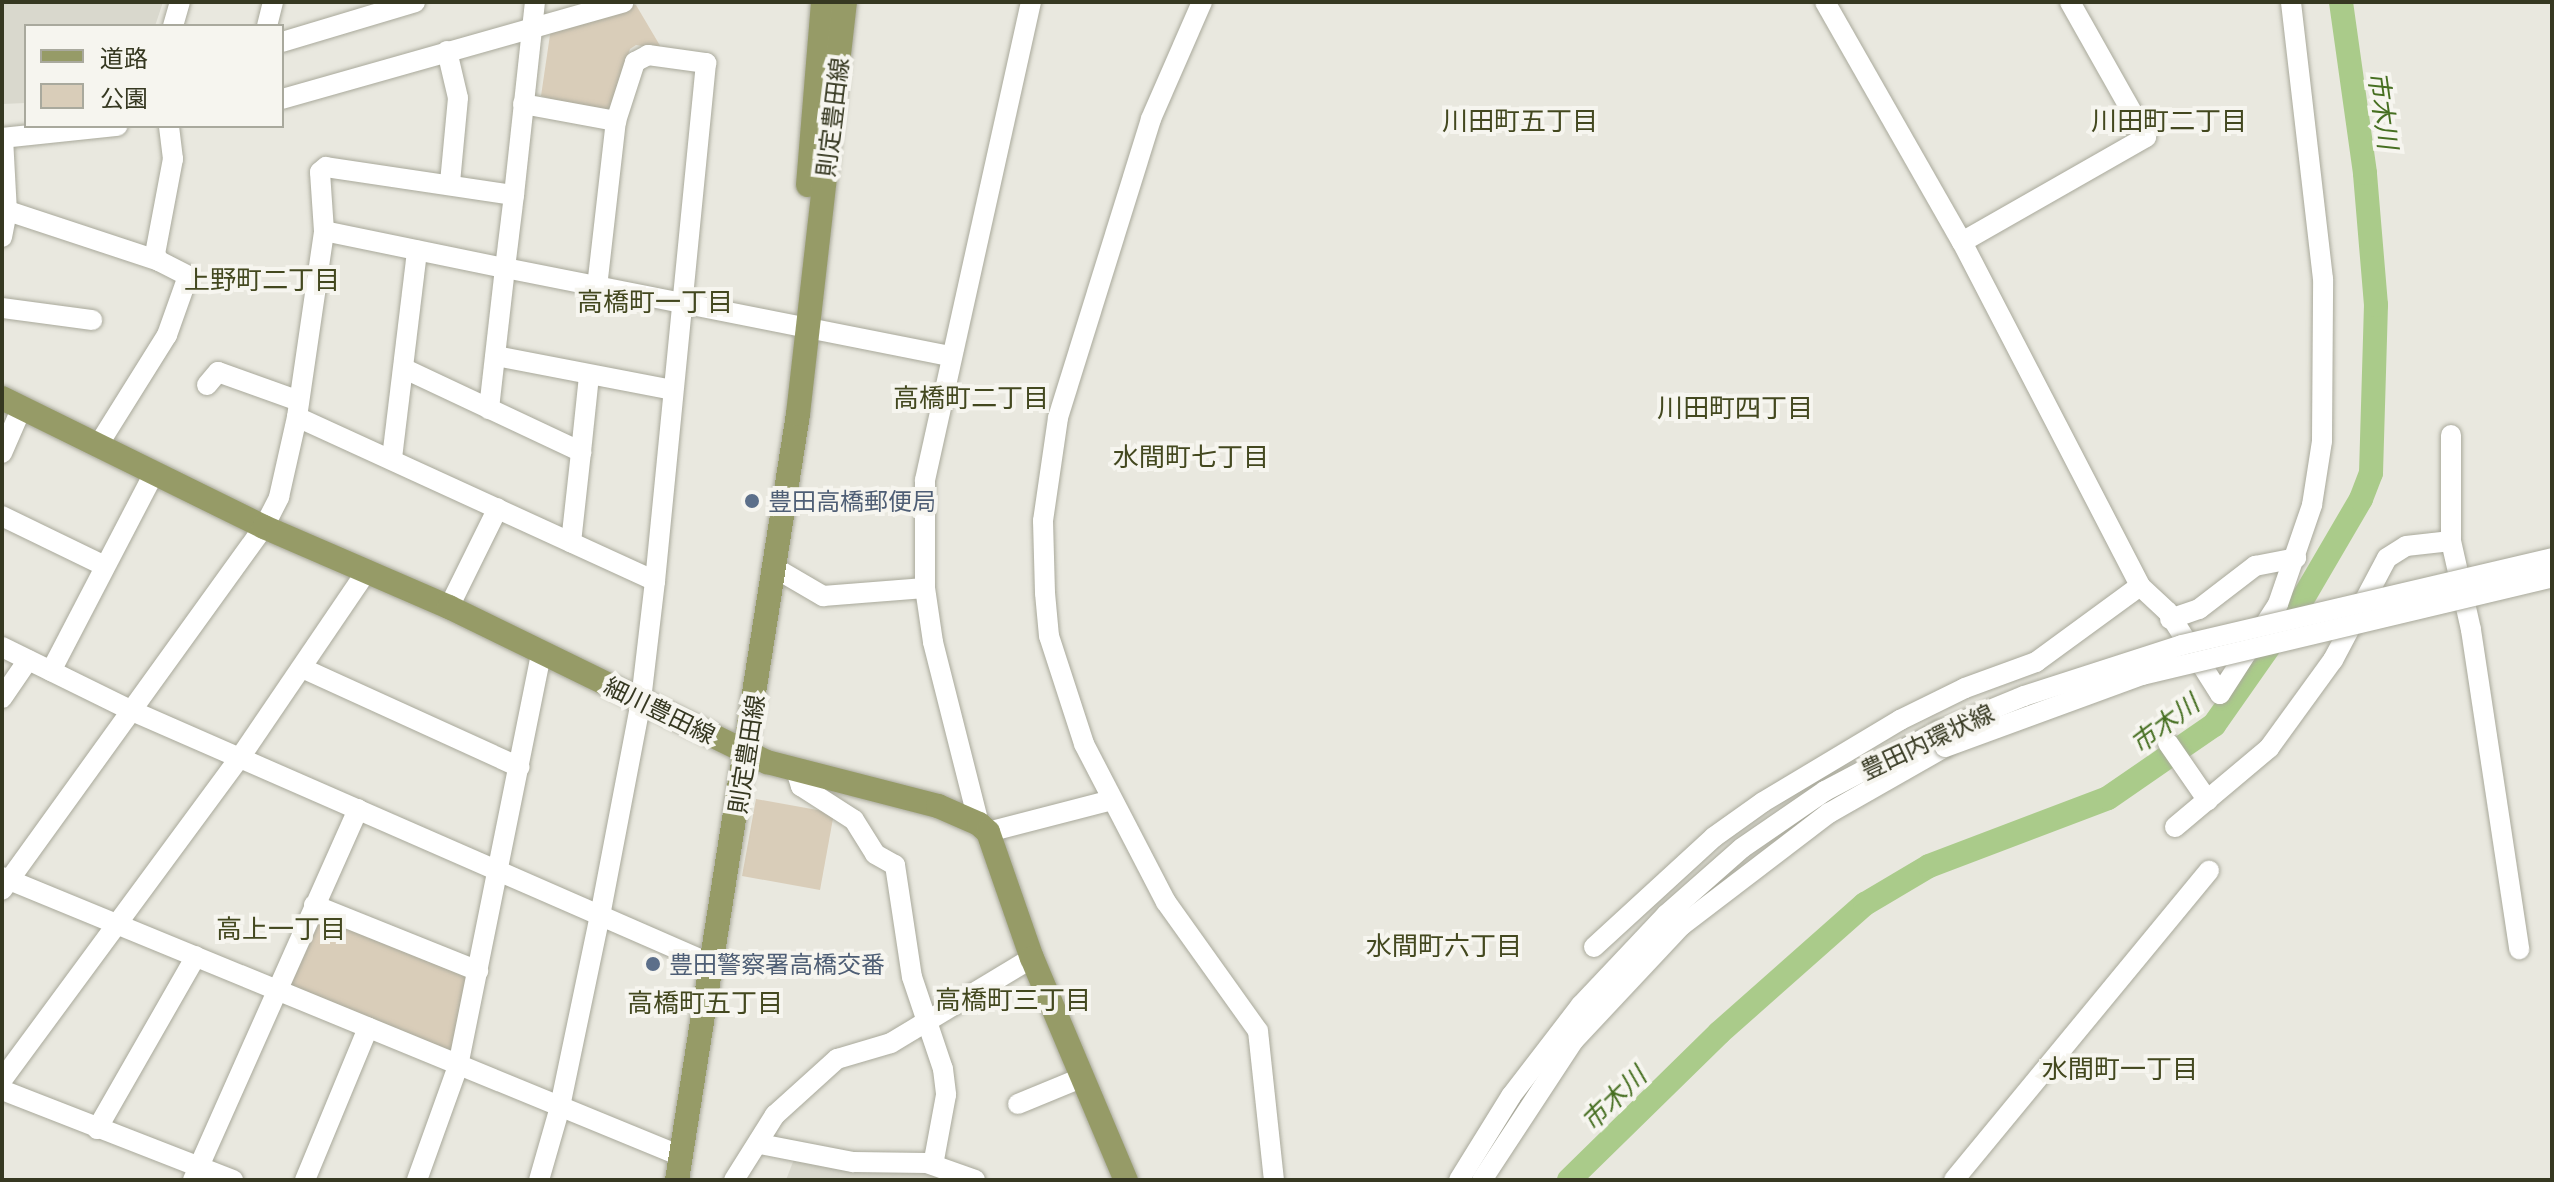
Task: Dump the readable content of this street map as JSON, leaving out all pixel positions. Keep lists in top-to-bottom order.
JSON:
{
  "streets": {
    "main road": ["則定豊田線", "細川豊田線"],
    "street": ["豊田内環状線"]
  },
  "crossings": [
    ["則定豊田線", "細川豊田線"]
  ],
  "districts": [
    "川田町五丁目",
    "川田町二丁目",
    "上野町二丁目",
    "高橋町一丁目",
    "高橋町二丁目",
    "川田町四丁目",
    "水間町七丁目",
    "高上一丁目",
    "水間町六丁目",
    "高橋町三丁目",
    "高橋町五丁目",
    "水間町一丁目"
  ],
  "water": ["市木川"],
  "places": ["豊田高橋郵便局", "豊田警察署高橋交番"],
  "legend": ["道路", "公園"]
}
